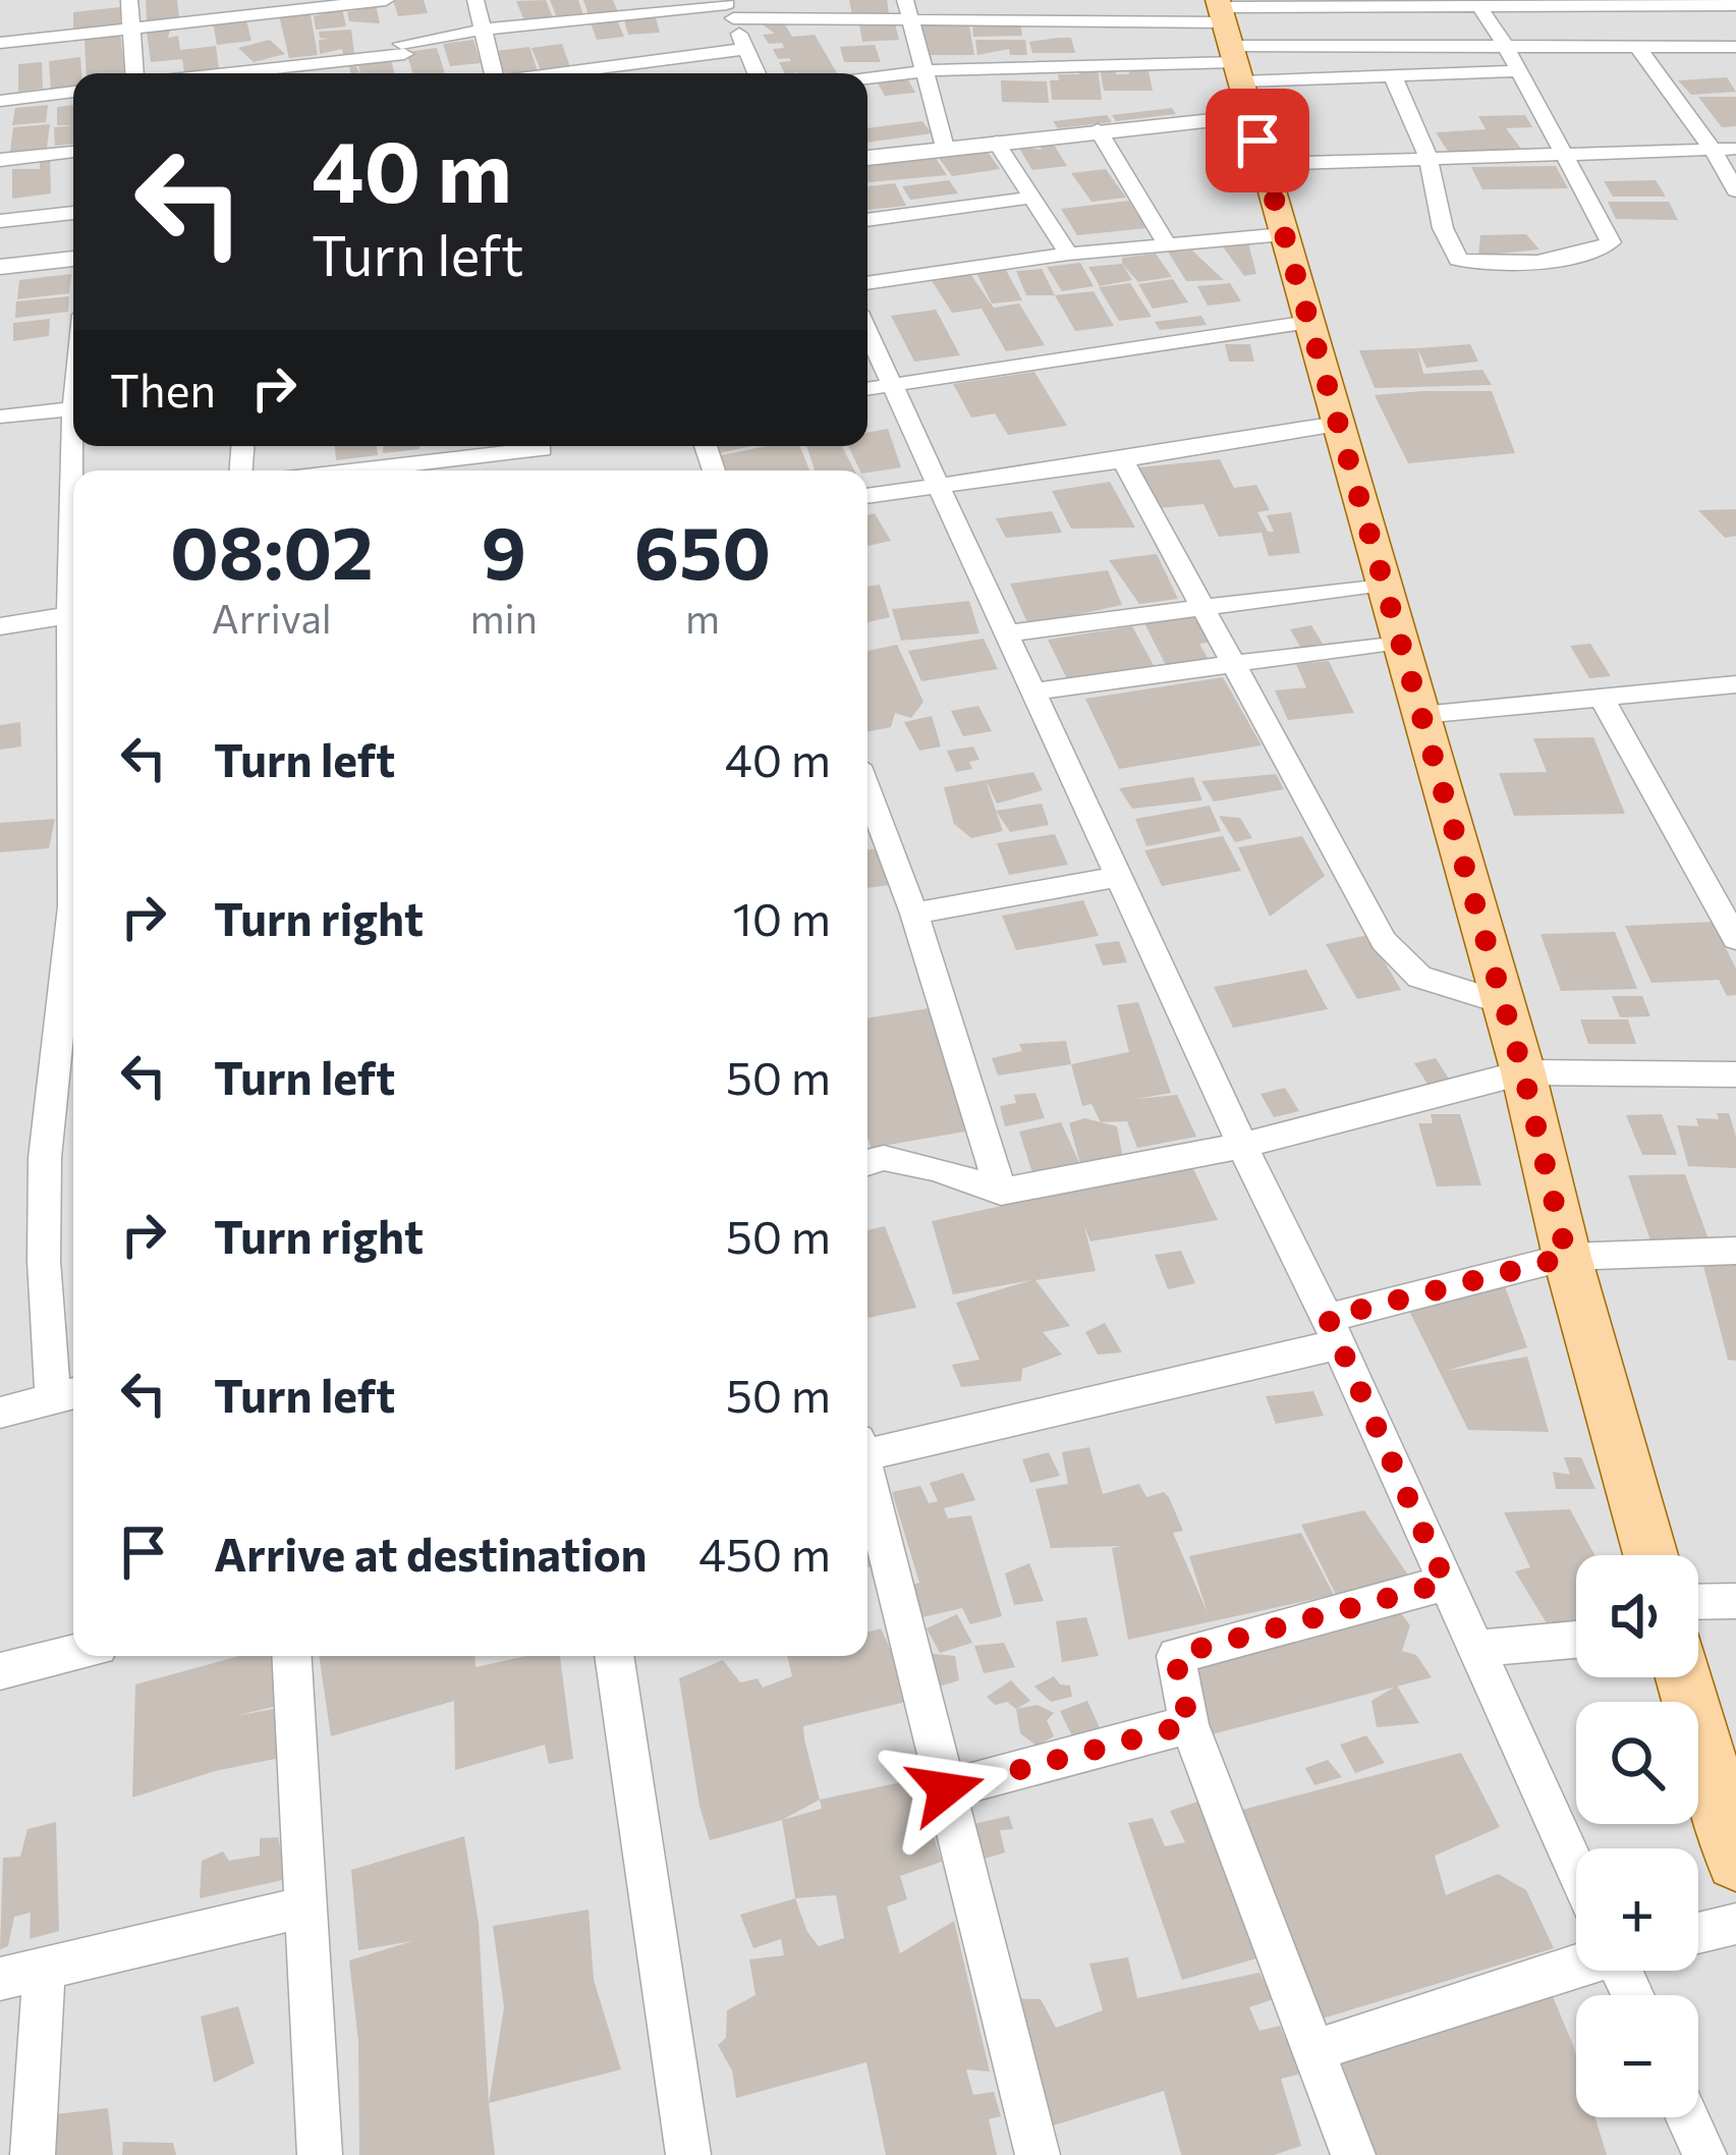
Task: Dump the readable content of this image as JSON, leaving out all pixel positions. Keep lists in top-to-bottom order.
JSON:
{
  "page": {
    "turn": ["40 m", "Turn left"],
    "then": "Then",
    "eta": [
      "08:02",
      "Arrival",
      "9",
      "min",
      "650",
      "m"
    ],
    "list": [
      {
        "name": "Turn left",
        "value": "40 m"
      },
      {
        "name": "Turn right",
        "value": "10 m"
      },
      {
        "name": "Turn left",
        "value": "50 m"
      },
      {
        "name": "Turn right",
        "value": "50 m"
      },
      {
        "name": "Turn left",
        "value": "50 m"
      },
      {
        "name": "Arrive at destination",
        "value": "450 m"
      }
    ],
    "map_buttons": ["+", "−"]
  }
}
